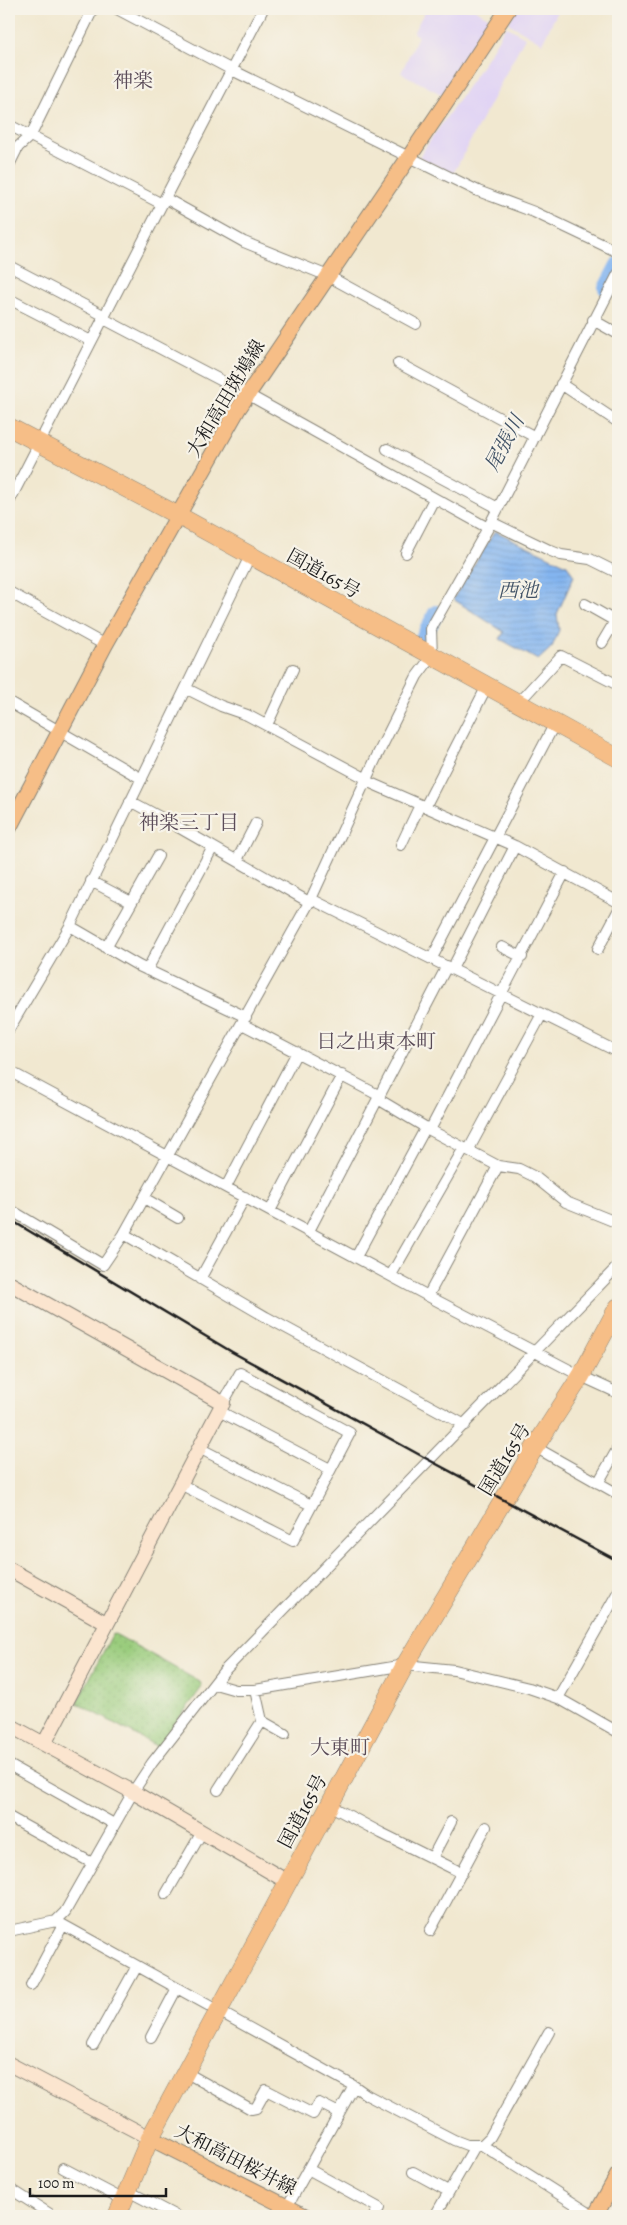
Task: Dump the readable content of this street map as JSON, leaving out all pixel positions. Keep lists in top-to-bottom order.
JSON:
{
  "streets": {
    "highway": ["国道165号"],
    "main road": ["大和高田斑鳩線", "大和高田桜井線"]
  },
  "crossings": [
    ["大和高田斑鳩線", "国道165号"],
    ["国道165号", "大和高田桜井線"]
  ],
  "districts": [
    "神楽",
    "神楽三丁目",
    "日之出東本町",
    "大東町"
  ],
  "water": ["尾張川", "西池"],
  "scale_bar": "100 m"
}
